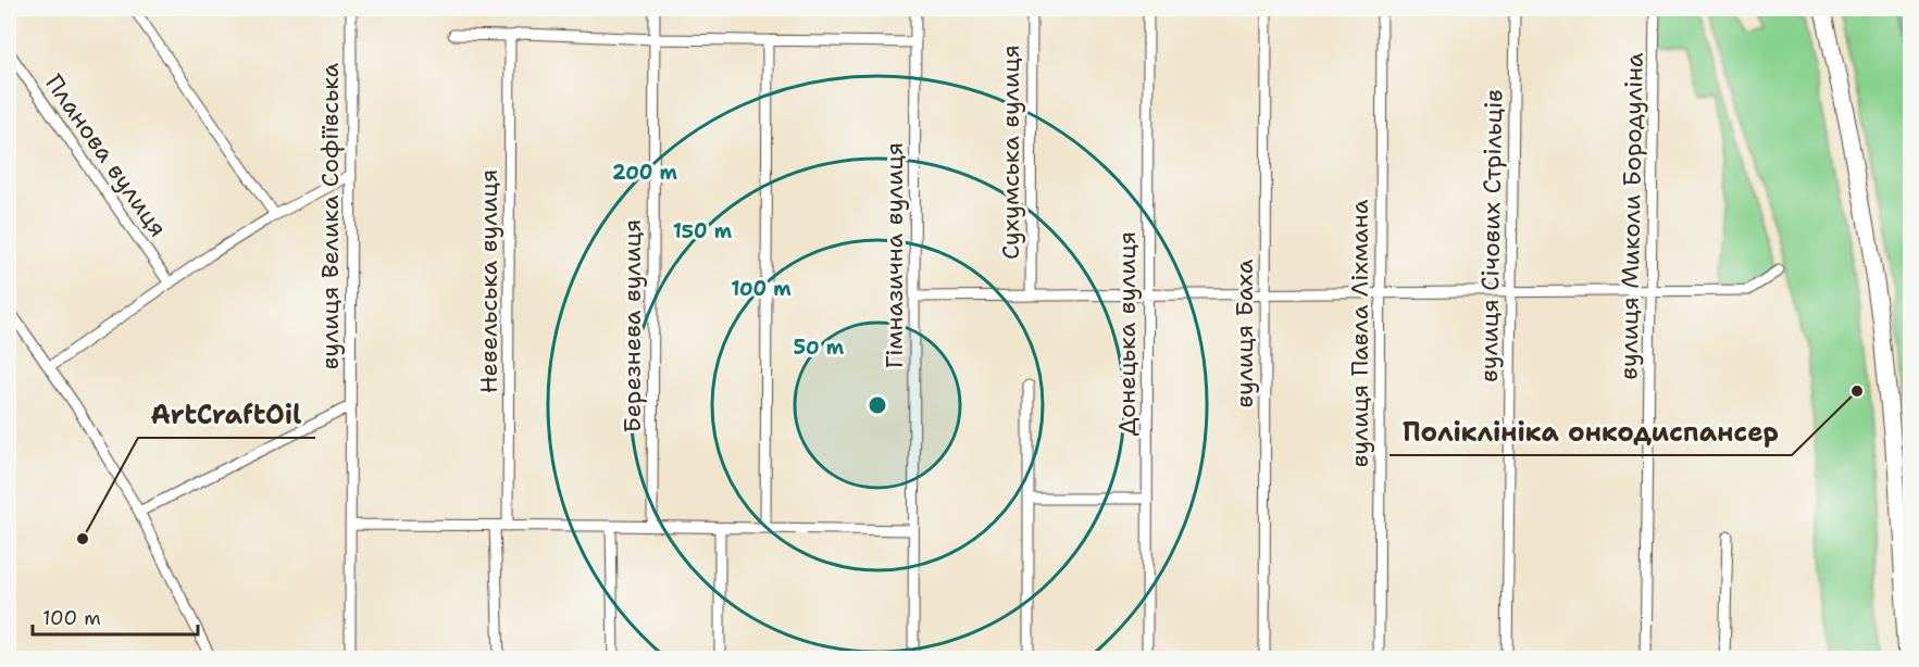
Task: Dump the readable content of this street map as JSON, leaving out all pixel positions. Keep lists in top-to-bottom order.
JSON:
{
  "streets": {
    "street": [
      "Сухумська вулиця",
      "Планова вулиця",
      "вулиця Велика Софіївська",
      "вулиця Миколи Бородуліна",
      "вулиця Січових Стрільців",
      "Гімназична вулиця",
      "Невельська вулиця",
      "Березнева вулиця",
      "Донецька вулиця",
      "вулиця Баха",
      "вулиця Павла Ліхмана"
    ]
  },
  "places": ["Поліклініка онкодиспансер", "ArtCraftOil"],
  "scale_bar": "100 m",
  "rings": [
    "200 m",
    "150 m",
    "100 m",
    "50 m"
  ]
}
